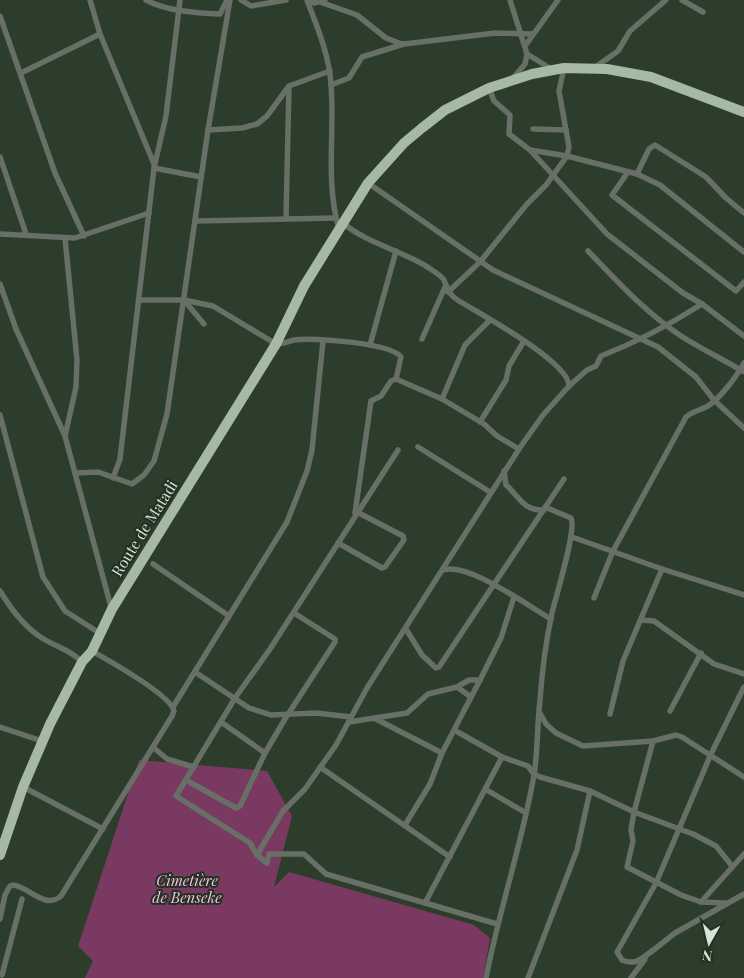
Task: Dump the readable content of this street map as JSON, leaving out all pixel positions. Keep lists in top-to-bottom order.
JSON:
{
  "streets": {
    "highway": ["Route de Matadi"]
  },
  "parks": ["Cimetière de Benseke"],
  "north": "bottom"
}
